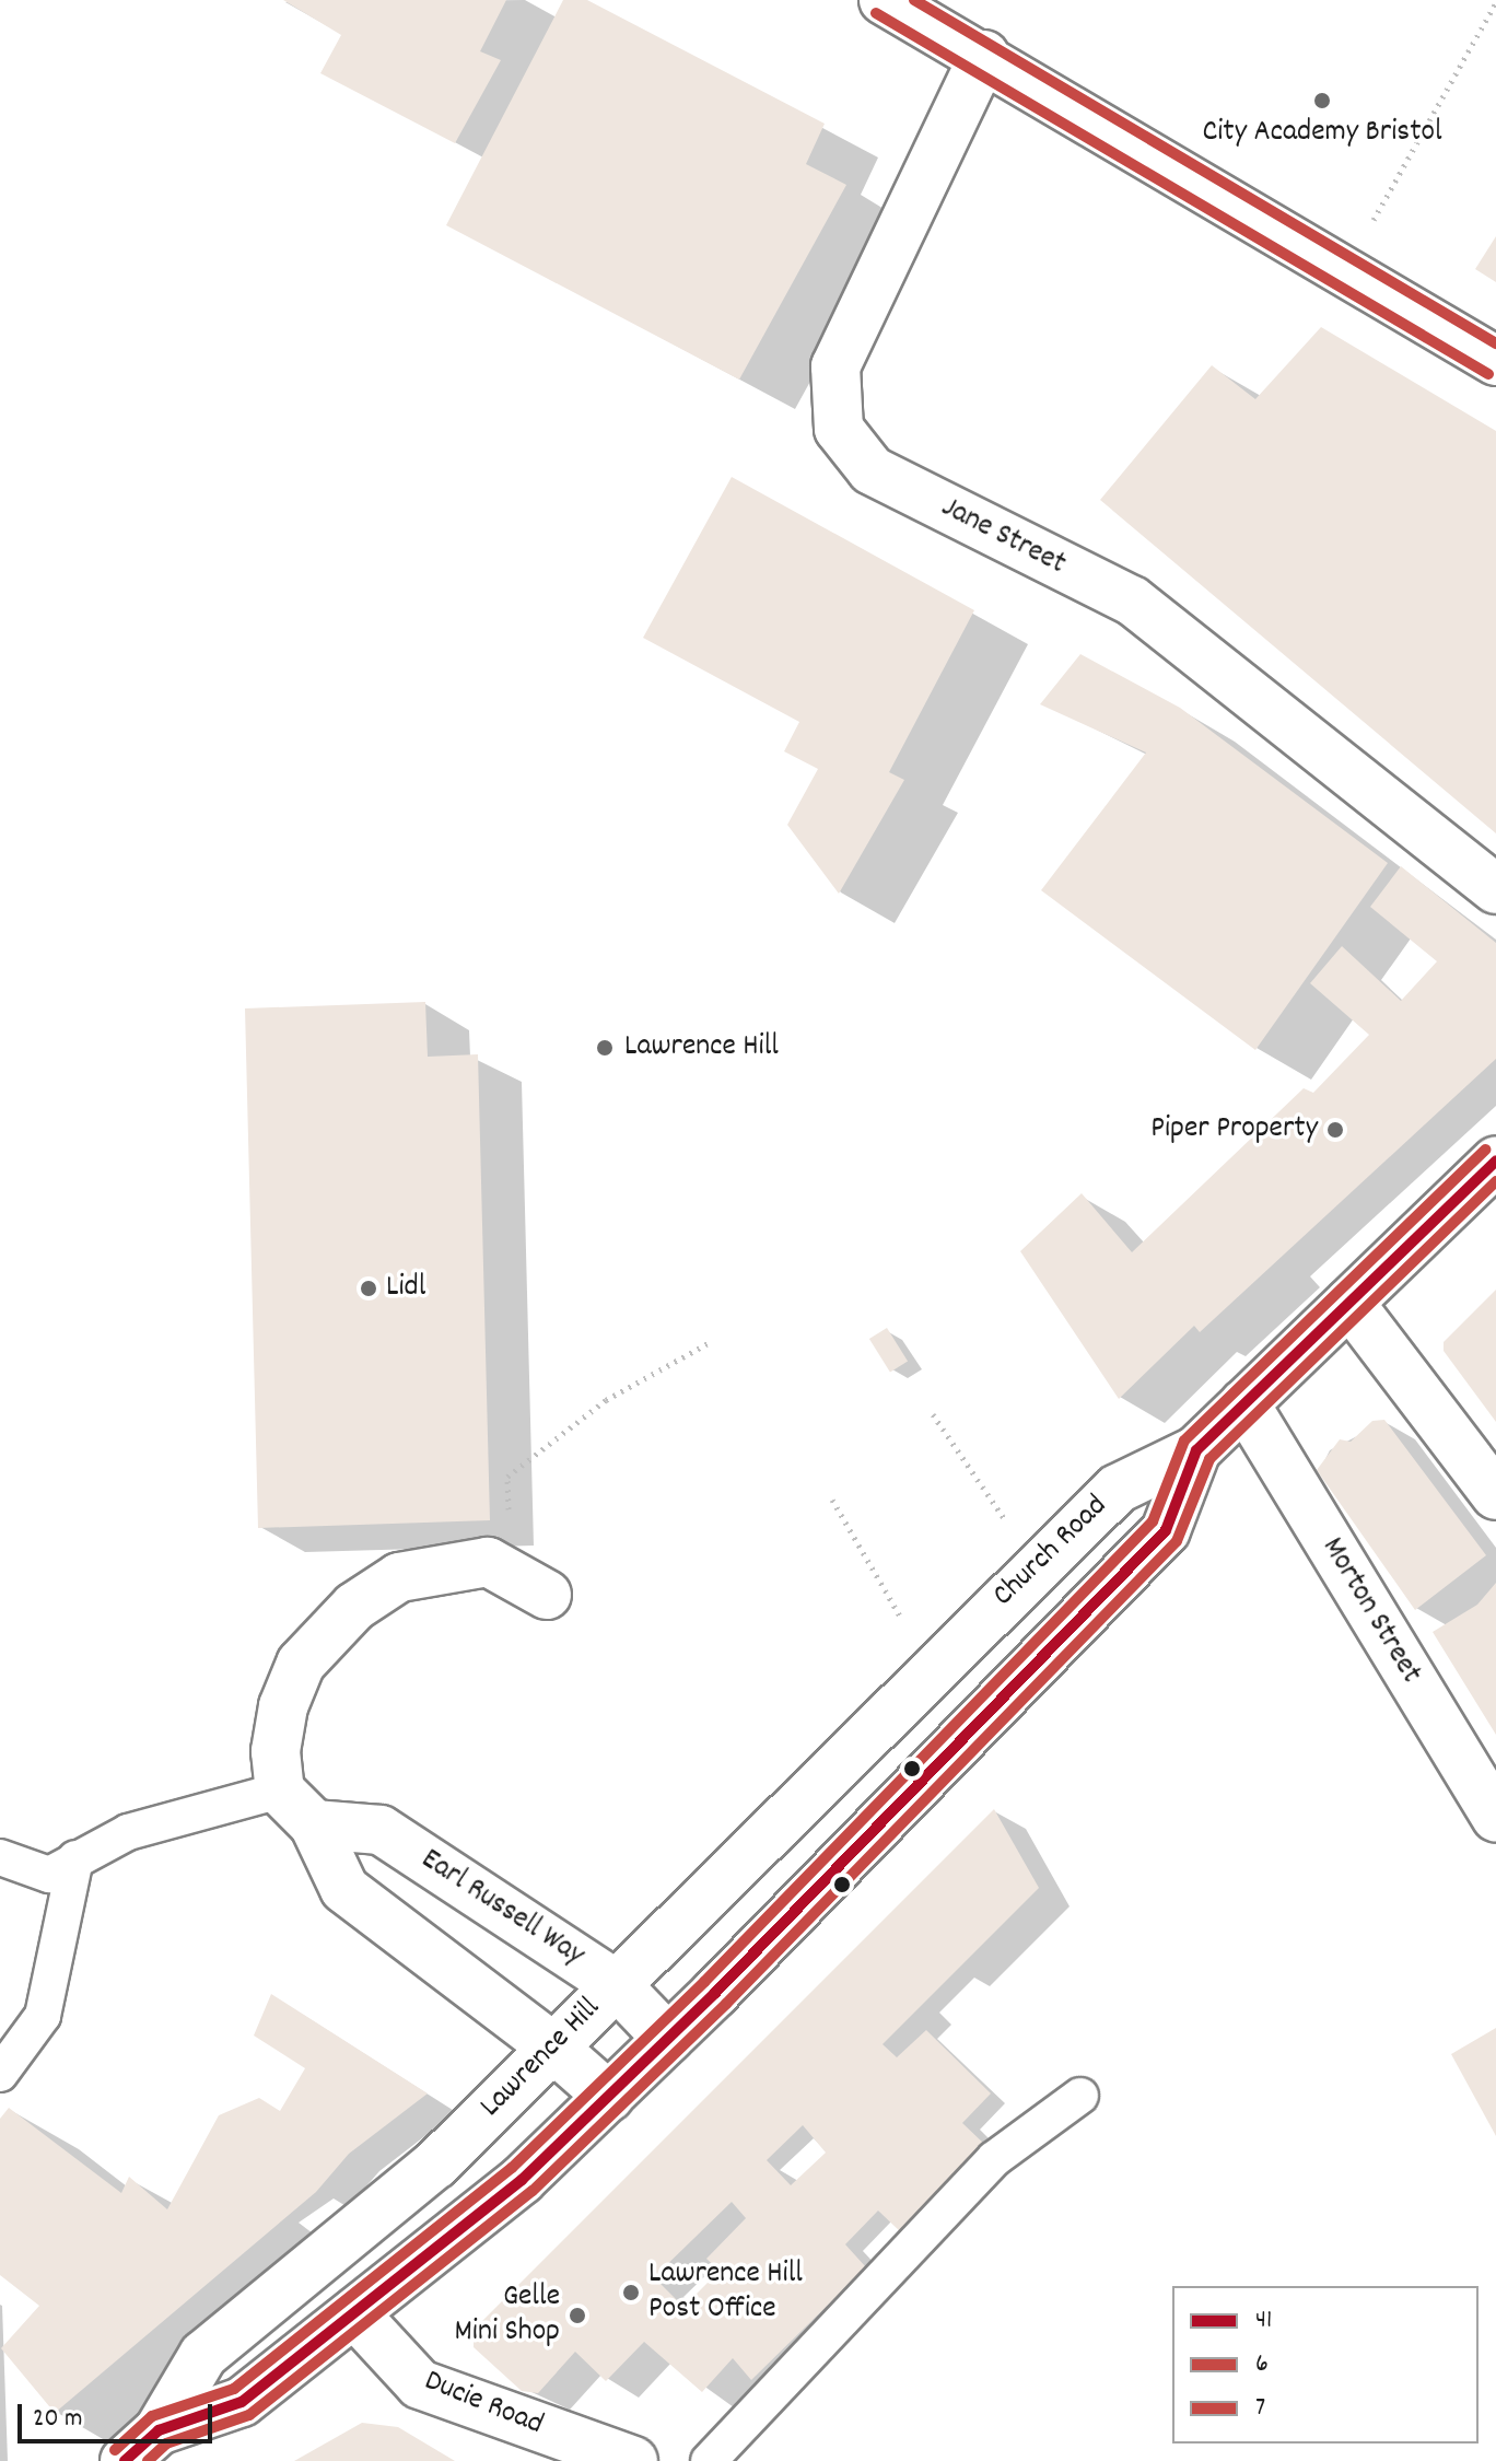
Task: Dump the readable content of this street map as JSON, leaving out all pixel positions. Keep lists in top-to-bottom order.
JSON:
{
  "streets": {
    "street": [
      "Jane Street",
      "Church Road",
      "Morton Street",
      "Earl Russell Way",
      "Lawrence Hill",
      "Ducie Road"
    ]
  },
  "crossings": [
    ["Church Road", "Morton Street"],
    ["Church Road", "Lawrence Hill"],
    ["Earl Russell Way", "Lawrence Hill"],
    ["Lawrence Hill", "Ducie Road"]
  ],
  "places": [
    "City Academy Bristol",
    "Lawrence Hill",
    "Piper Property",
    "Lidl",
    "Lawrence Hill Post Office",
    "Gelle Mini Shop"
  ],
  "lines": ["transit line 7", "transit line 6", "transit line 41"],
  "legend": ["41", "6", "7"],
  "scale_bar": "20 m"
}
